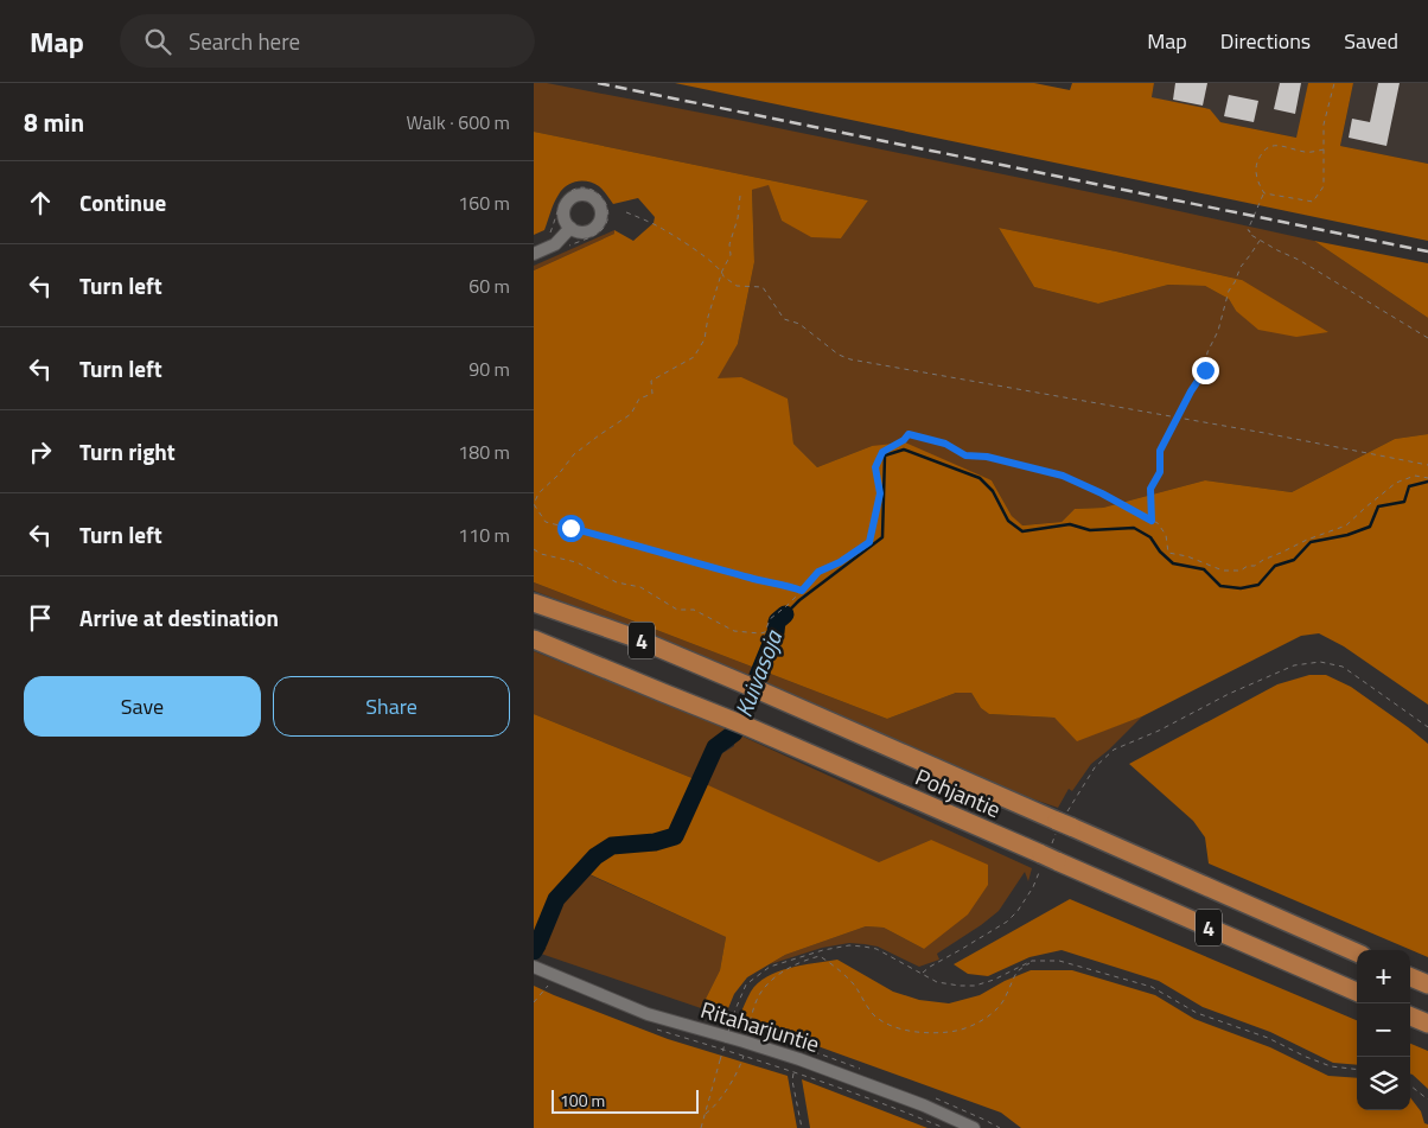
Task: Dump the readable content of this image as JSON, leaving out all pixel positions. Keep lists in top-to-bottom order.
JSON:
{
  "streets": {
    "highway": ["4", "Pohjantie"],
    "street": ["Ritaharjuntie"]
  },
  "water": ["Kuivasoja"],
  "scale_bar": "100 m",
  "page": {
    "header": "Map",
    "search": "Search here",
    "nav": ["Map", "Directions", "Saved"],
    "heading": ["8 min", "Walk · 600 m"],
    "list": [
      ["Continue", "160 m"],
      ["Turn left", "60 m"],
      ["Turn left", "90 m"],
      ["Turn right", "180 m"],
      ["Turn left", "110 m"],
      "Arrive at destination"
    ],
    "buttons": ["Save", "Share"],
    "map_buttons": ["+", "−"],
    "scale": "100 m"
  }
}
